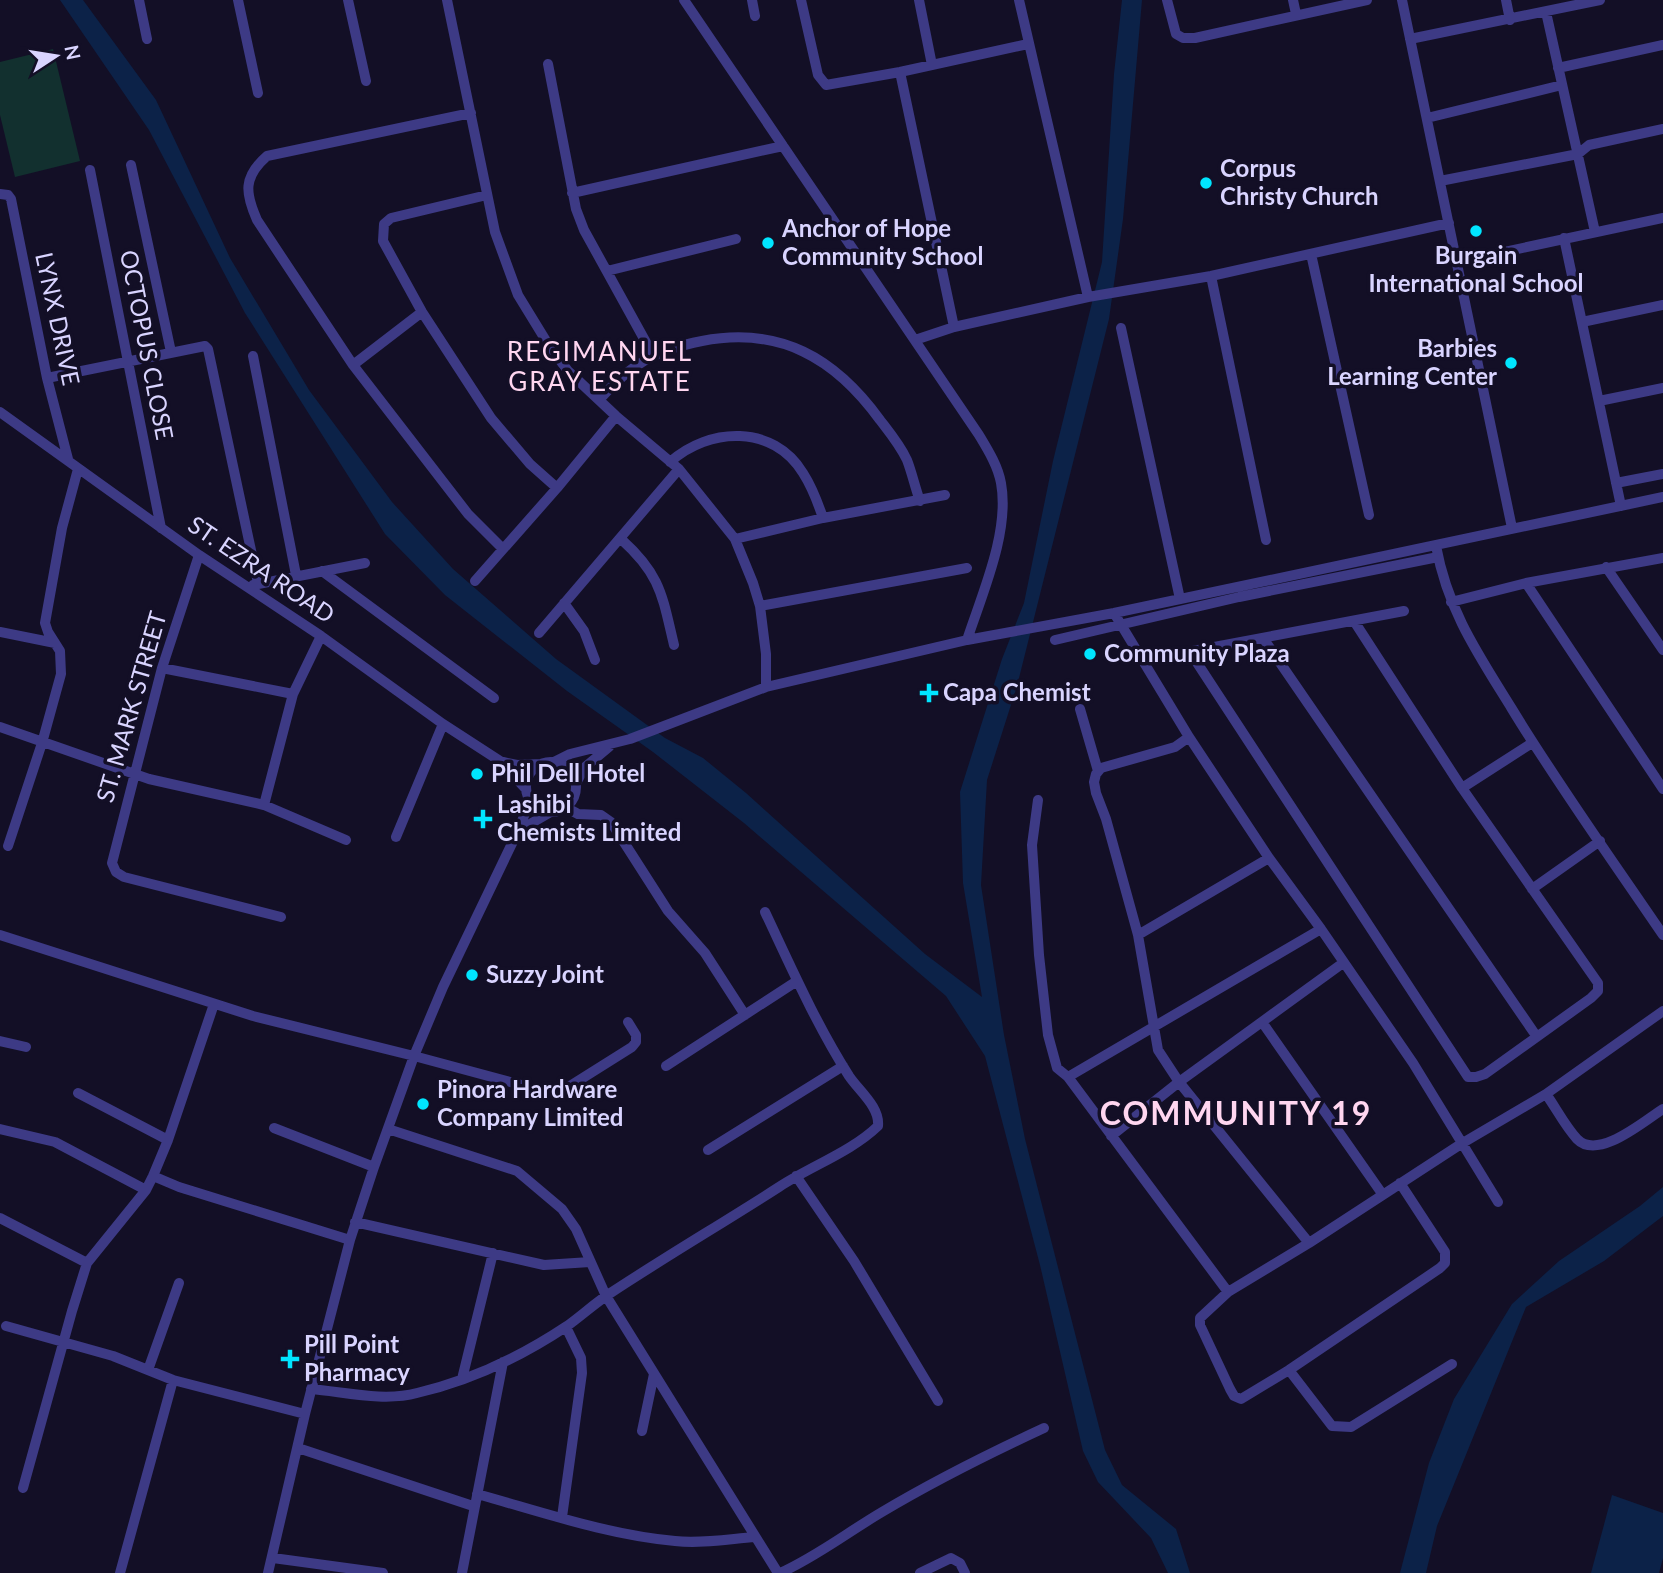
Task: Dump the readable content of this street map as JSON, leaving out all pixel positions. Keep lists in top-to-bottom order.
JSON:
{
  "streets": {
    "street": [
      "LYNX DRIVE",
      "OCTOPUS CLOSE",
      "ST. EZRA ROAD",
      "ST. MARK STREET"
    ]
  },
  "crossings": [
    ["LYNX DRIVE", "ST. EZRA ROAD"],
    ["OCTOPUS CLOSE", "ST. EZRA ROAD"],
    ["ST. EZRA ROAD", "ST. MARK STREET"]
  ],
  "districts": ["REGIMANUEL GRAY ESTATE", "COMMUNITY 19"],
  "places": {
    "other": [
      "Corpus Christy Church",
      "Burgain International School",
      "Anchor of Hope Community School",
      "Barbies Learning Center",
      "Community Plaza",
      "Phil Dell Hotel",
      "Suzzy Joint",
      "Pinora Hardware Company Limited"
    ],
    "health": ["Capa Chemist", "Lashibi Chemists Limited", "Pill Point Pharmacy"]
  },
  "north": "right"
}
